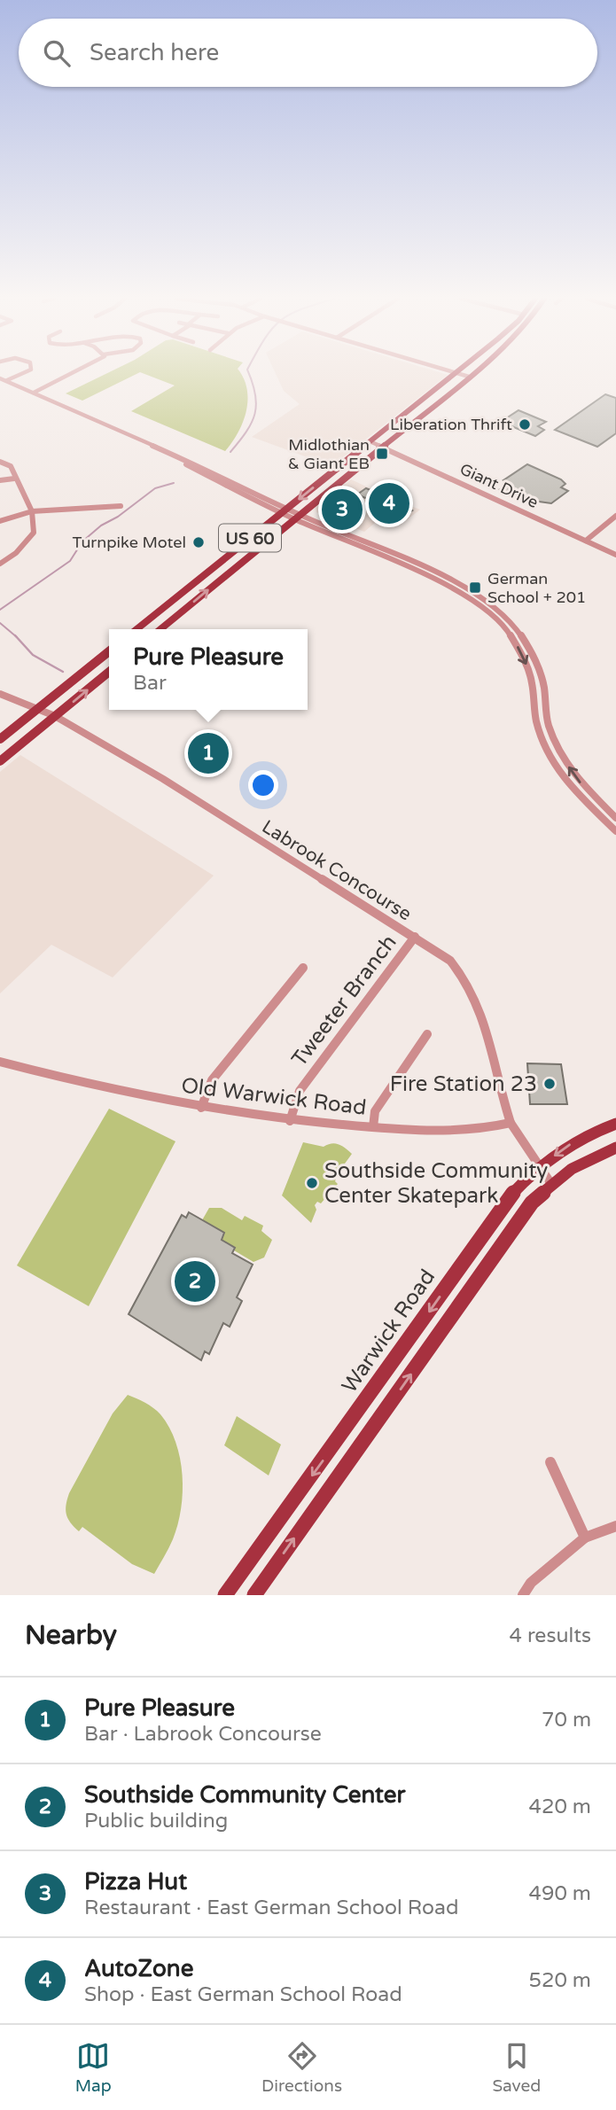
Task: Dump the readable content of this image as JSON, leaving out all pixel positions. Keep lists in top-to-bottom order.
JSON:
{
  "streets": {
    "main road": ["US 60", "Warwick Road"],
    "street": [
      "Giant Drive",
      "Labrook Concourse",
      "Tweeter Branch",
      "Old Warwick Road"
    ]
  },
  "crossings": [
    ["Giant Drive", "US 60"],
    ["Labrook Concourse", "Tweeter Branch"],
    ["Labrook Concourse", "Old Warwick Road"],
    ["Tweeter Branch", "Old Warwick Road"]
  ],
  "places": {
    "other": [
      "Liberation Thrift",
      "Turnpike Motel",
      "Fire Station 23",
      "Southside Community Center Skatepark"
    ],
    "transit": ["Midlothian & Giant EB", "German School + 201"]
  },
  "page": {
    "search": "Search here",
    "pins": [
      "4",
      "3",
      "1",
      "2"
    ],
    "popup": ["Pure Pleasure", "Bar"],
    "heading": ["Nearby", "4 results"],
    "list": [
      {
        "mark": "1",
        "name": "Pure Pleasure",
        "note": "Bar · Labrook Concourse",
        "value": "70 m"
      },
      {
        "mark": "2",
        "name": "Southside Community Center",
        "note": "Public building",
        "value": "420 m"
      },
      {
        "mark": "3",
        "name": "Pizza Hut",
        "note": "Restaurant · East German School Road",
        "value": "490 m"
      },
      {
        "mark": "4",
        "name": "AutoZone",
        "note": "Shop · East German School Road",
        "value": "520 m"
      }
    ],
    "nav": ["Map", "Directions", "Saved"]
  }
}
